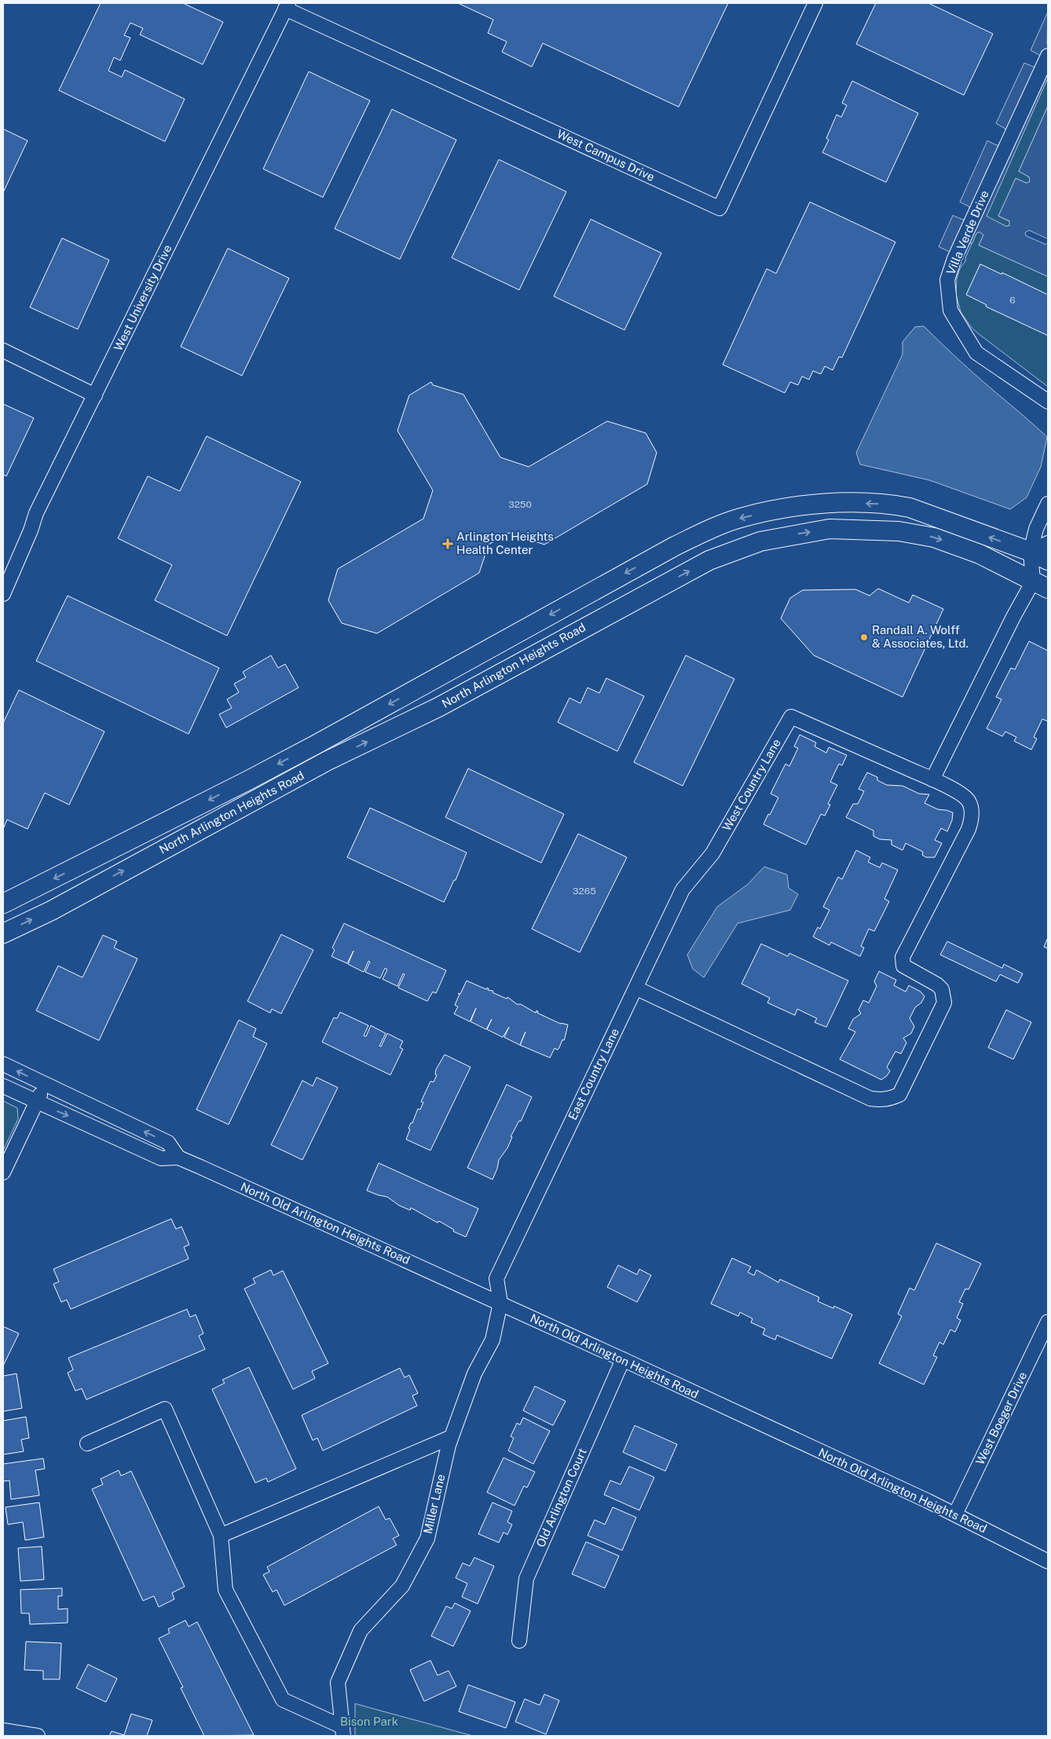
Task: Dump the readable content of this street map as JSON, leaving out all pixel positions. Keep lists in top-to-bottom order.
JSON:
{
  "streets": {
    "main road": ["North Arlington Heights Road"],
    "street": [
      "West Campus Drive",
      "Villa Verde Drive",
      "West University Drive",
      "West Country Lane",
      "East Country Lane",
      "North Old Arlington Heights Road",
      "West Boeger Drive",
      "Old Arlington Court",
      "Miller Lane"
    ]
  },
  "crossings": [
    ["West Campus Drive", "West University Drive"],
    ["West Country Lane", "East Country Lane"],
    ["East Country Lane", "North Old Arlington Heights Road"],
    ["East Country Lane", "Miller Lane"],
    ["North Old Arlington Heights Road", "West Boeger Drive"],
    ["North Old Arlington Heights Road", "Old Arlington Court"],
    ["North Old Arlington Heights Road", "Miller Lane"]
  ],
  "parks": ["Bison Park"],
  "places": {
    "health": ["Arlington Heights Health Center"],
    "other": ["Randall A. Wolff & Associates, Ltd."]
  },
  "house_numbers": ["6", "3250", "3265"]
}
